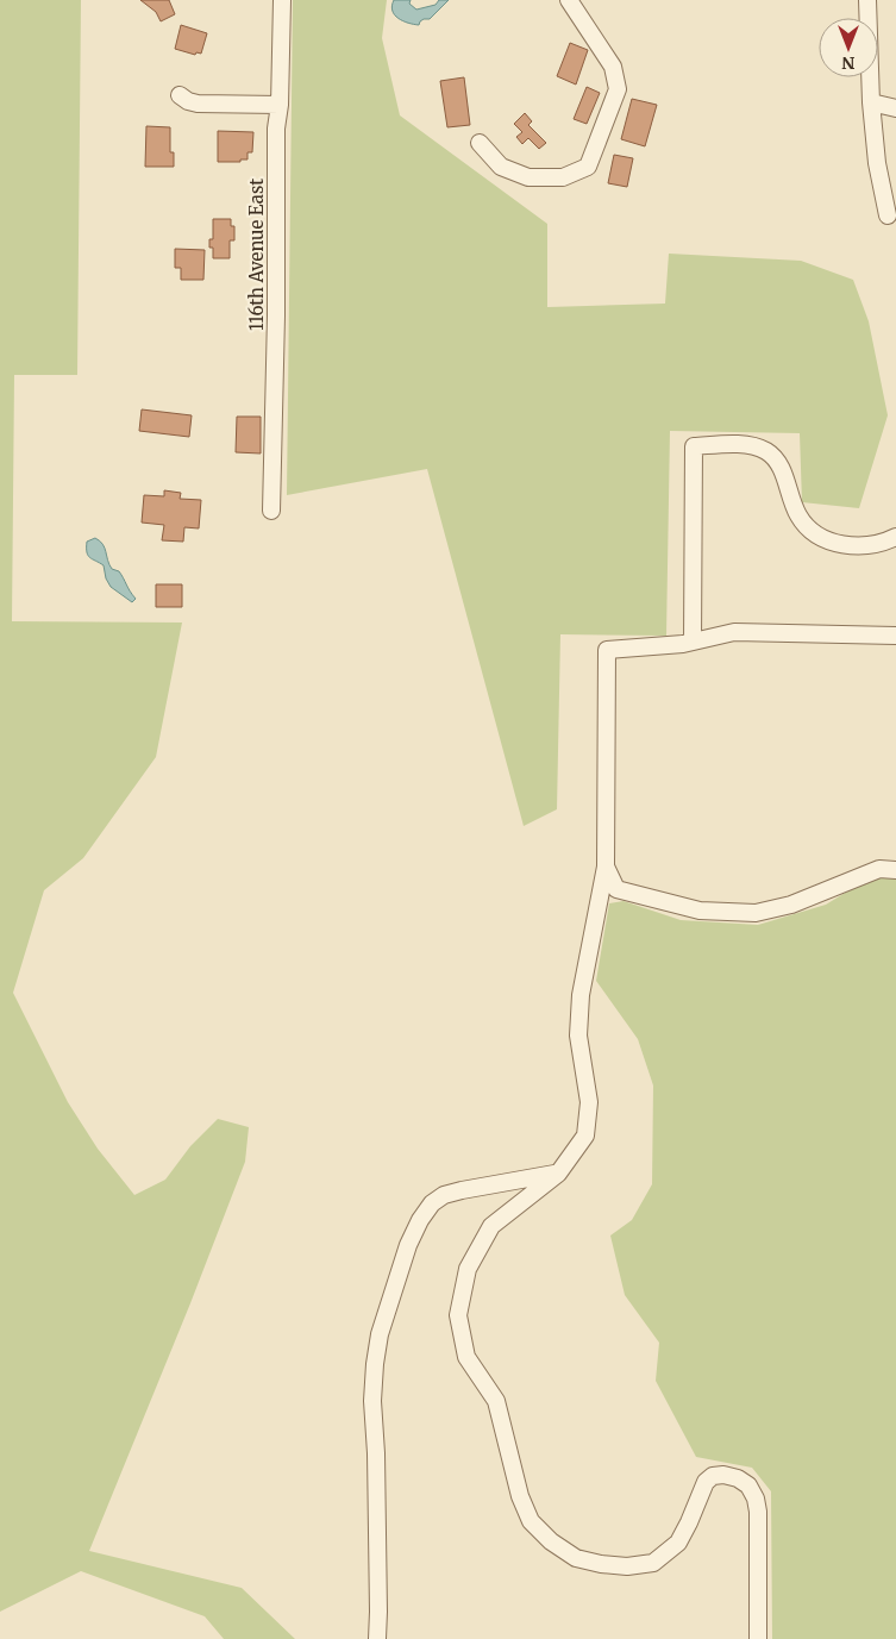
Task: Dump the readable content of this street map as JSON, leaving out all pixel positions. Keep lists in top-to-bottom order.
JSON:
{
  "streets": {
    "street": ["116th Avenue East"]
  },
  "north": "bottom"
}
